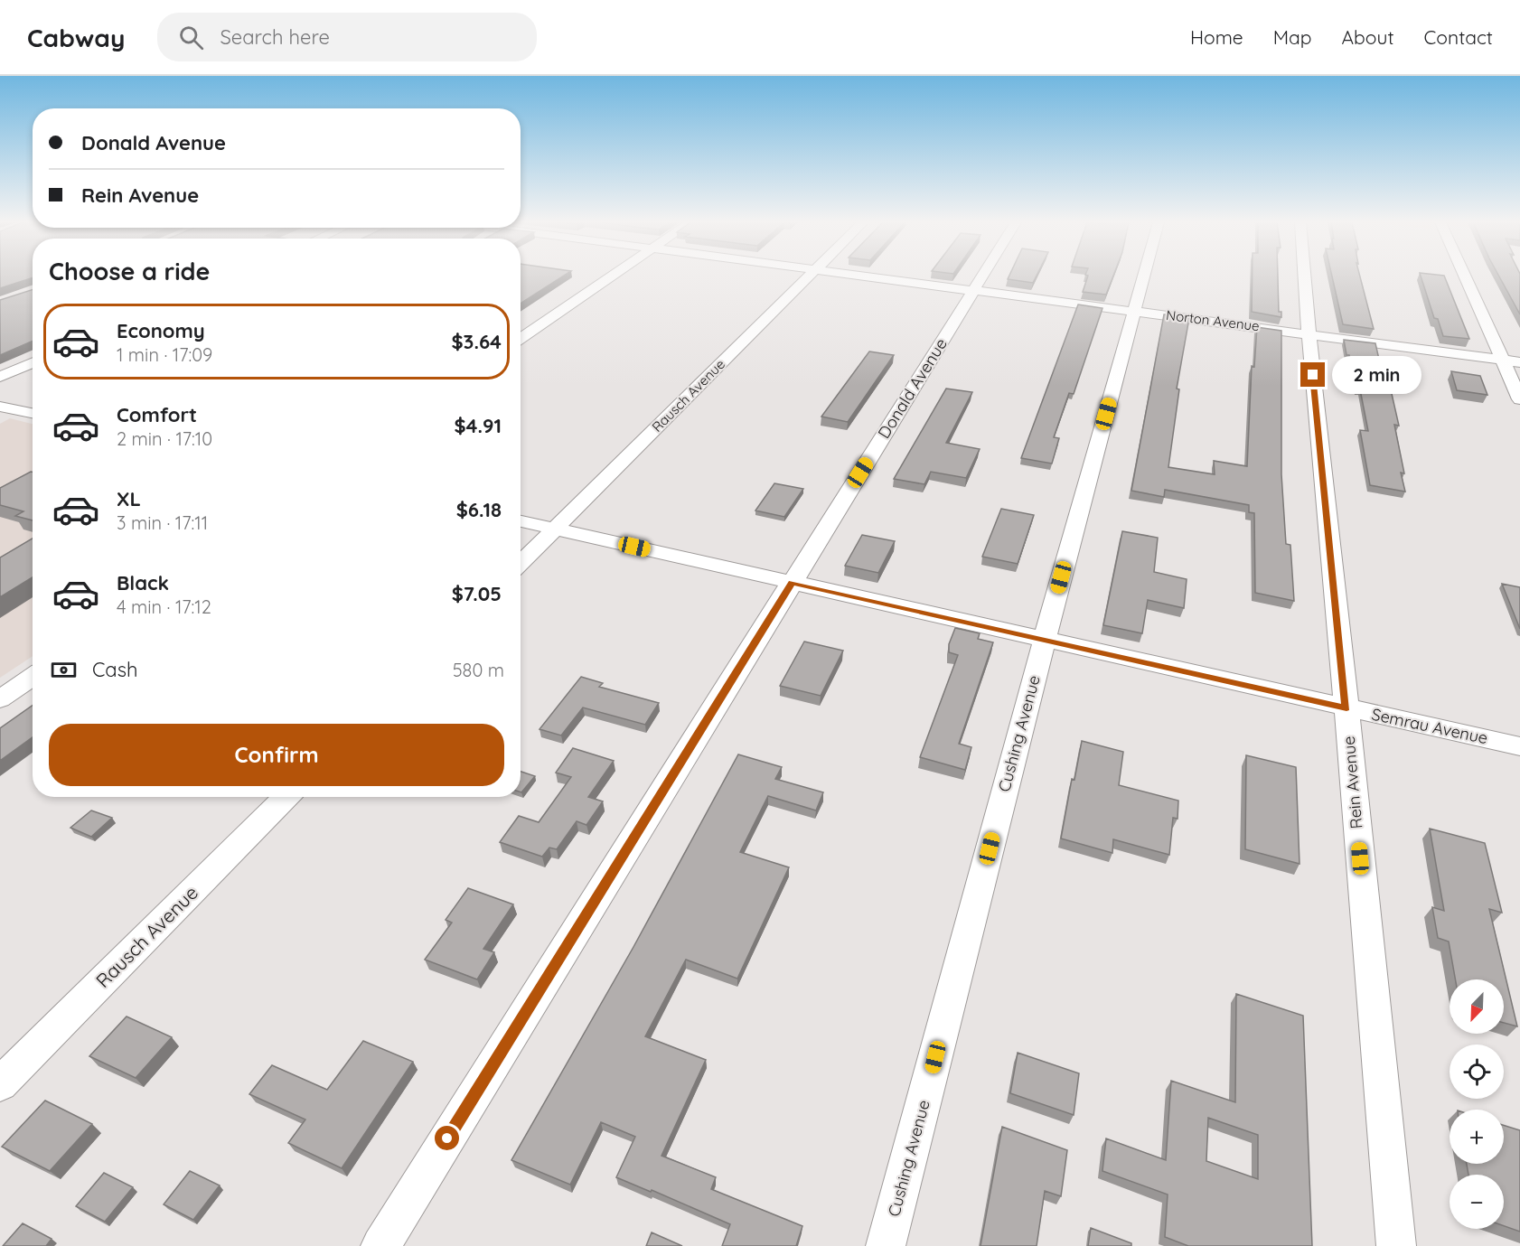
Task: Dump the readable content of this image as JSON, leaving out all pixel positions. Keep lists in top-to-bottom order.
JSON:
{
  "streets": {
    "street": [
      "Norton Avenue",
      "Donald Avenue",
      "Rausch Avenue",
      "Semrau Avenue",
      "Cushing Avenue",
      "Rein Avenue"
    ]
  },
  "crossings": [
    ["Norton Avenue", "Donald Avenue"],
    ["Norton Avenue", "Cushing Avenue"],
    ["Norton Avenue", "Rein Avenue"],
    ["Donald Avenue", "Semrau Avenue"],
    ["Rausch Avenue", "Semrau Avenue"],
    ["Semrau Avenue", "Cushing Avenue"],
    ["Semrau Avenue", "Rein Avenue"]
  ],
  "north": "bottom left",
  "page": {
    "header": "Cabway",
    "search": "Search here",
    "nav": [
      "Home",
      "Map",
      "About",
      "Contact"
    ],
    "banner": ["Donald Avenue", "Rein Avenue"],
    "heading": "Choose a ride",
    "list": [
      {
        "name": "Economy",
        "note": "1 min · 17:09",
        "value": "$3.64"
      },
      {
        "name": "Comfort",
        "note": "2 min · 17:10",
        "value": "$4.91"
      },
      {
        "name": "XL",
        "note": "3 min · 17:11",
        "value": "$6.18"
      },
      {
        "name": "Black",
        "note": "4 min · 17:12",
        "value": "$7.05"
      }
    ],
    "bubble": "2 min",
    "pay": ["Cash", "580 m"],
    "buttons": "Confirm",
    "map_buttons": ["+", "−"]
  }
}
